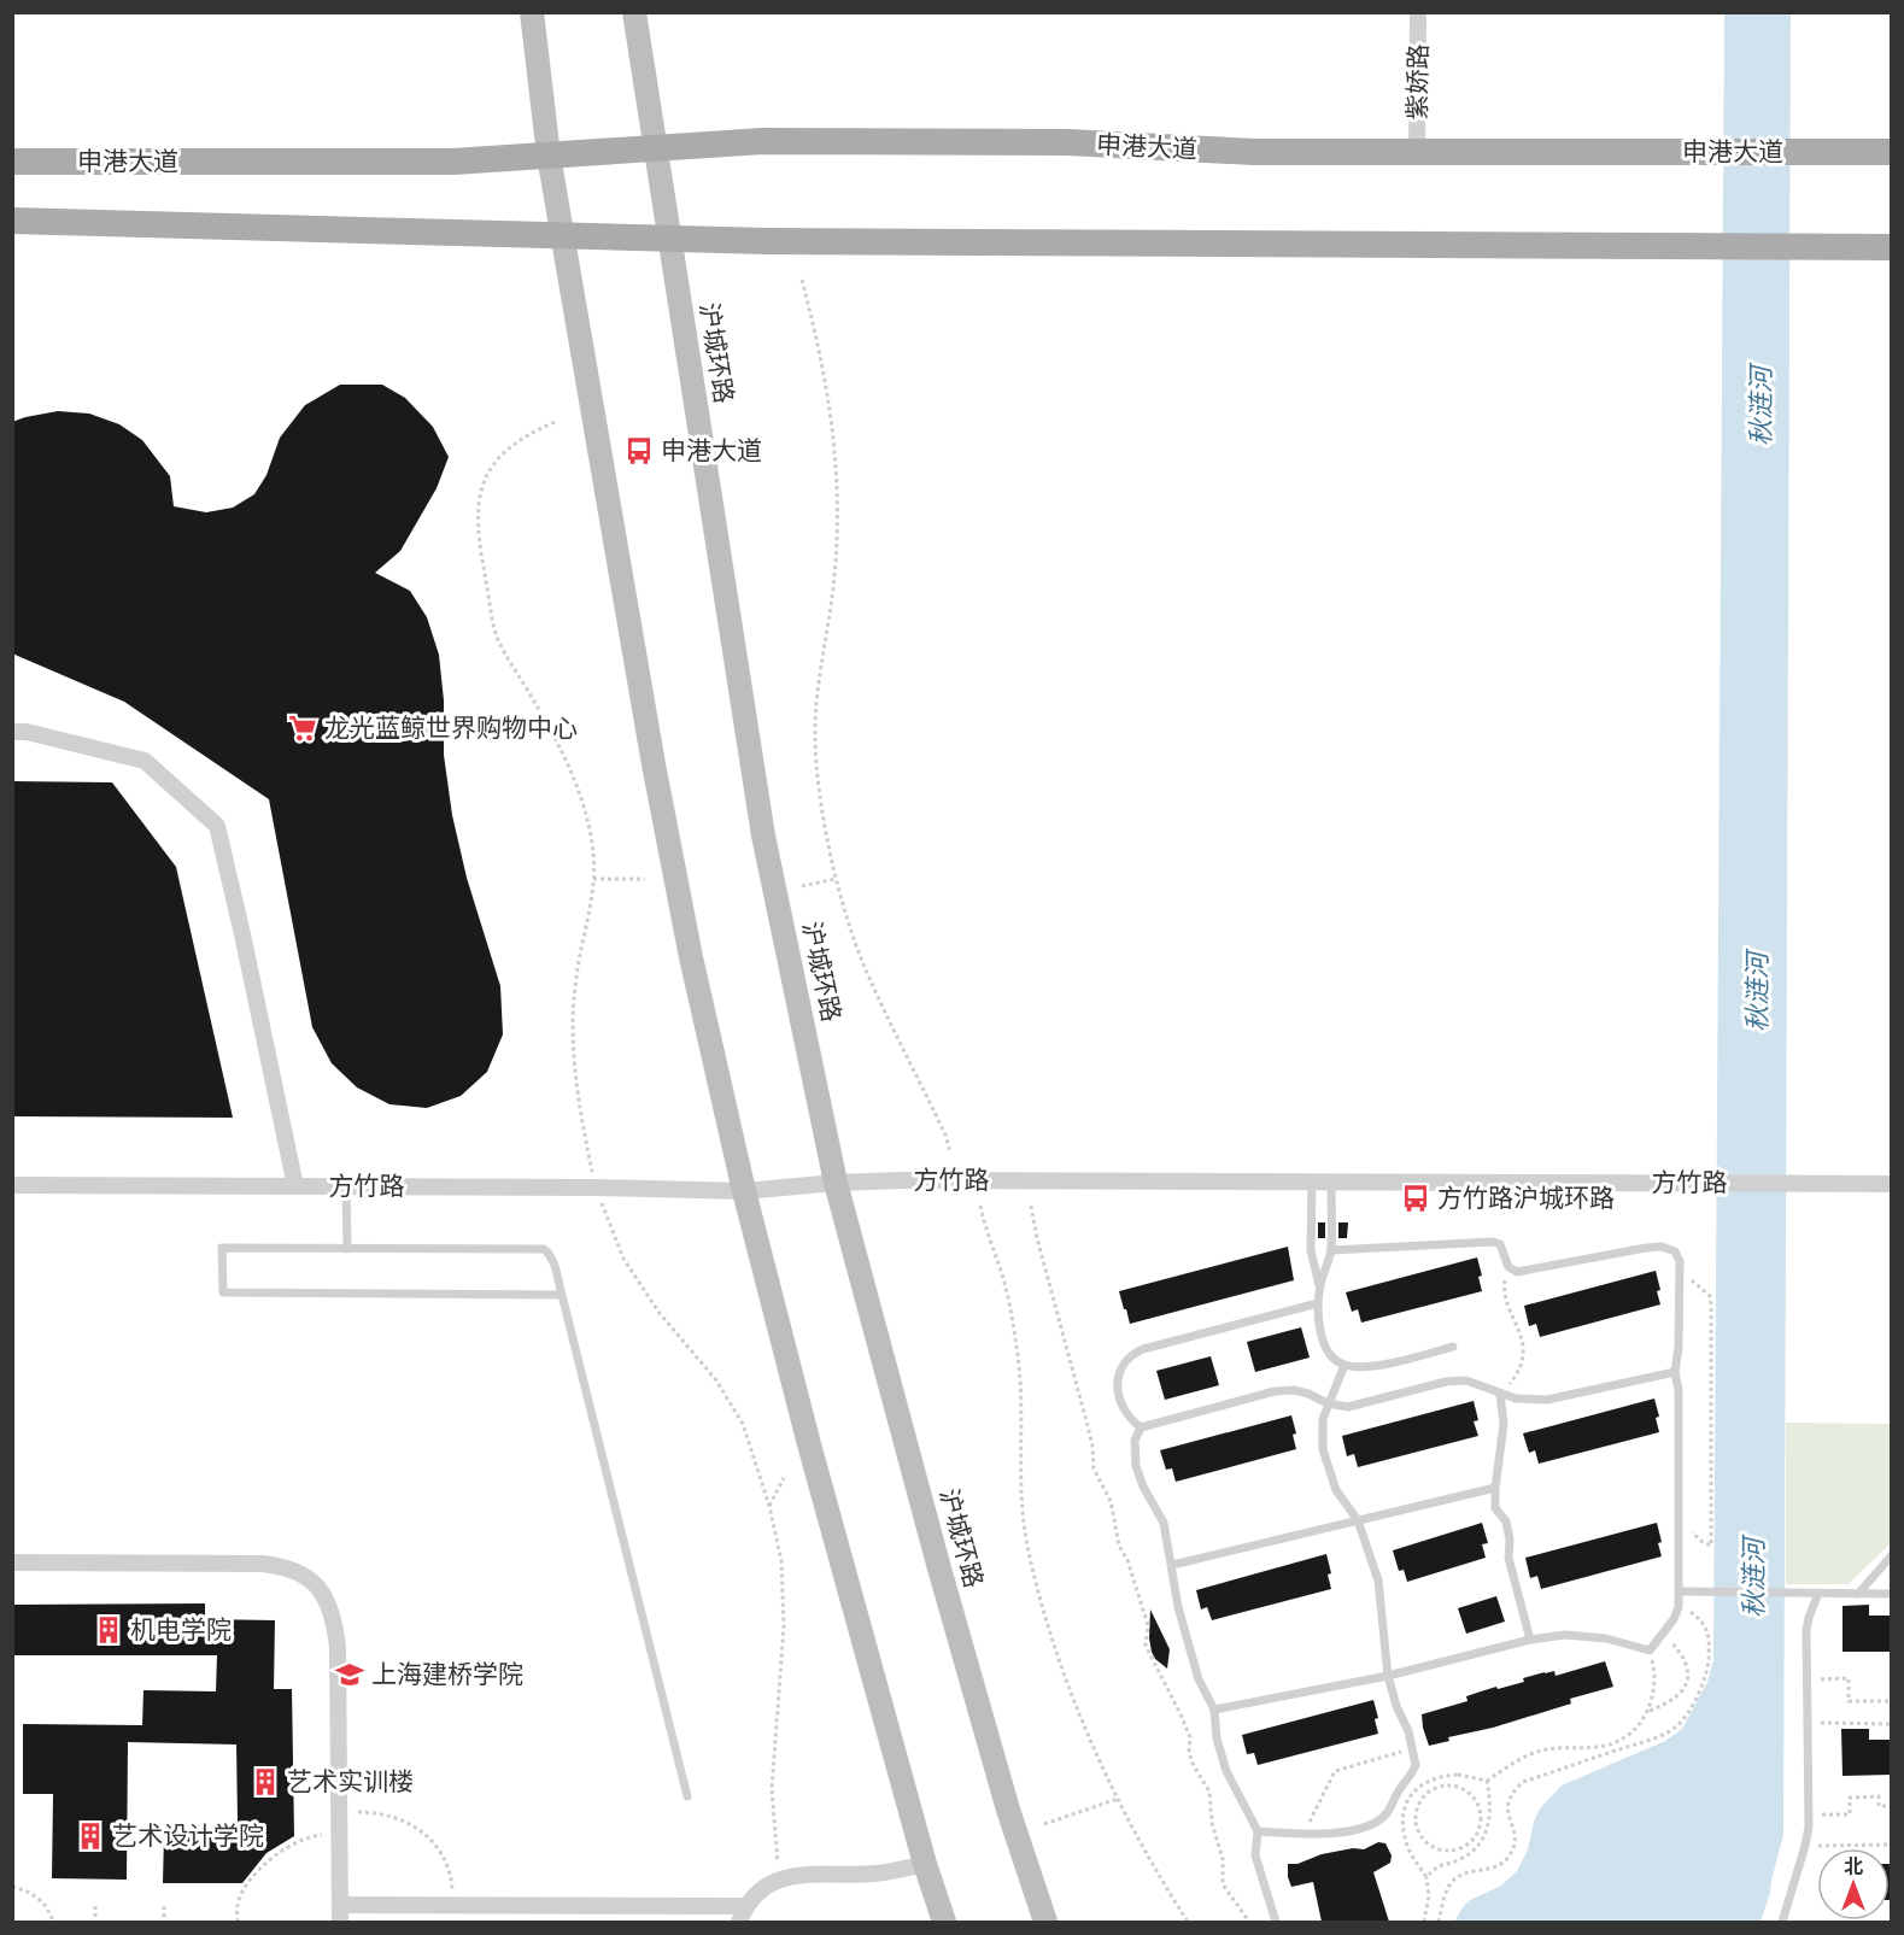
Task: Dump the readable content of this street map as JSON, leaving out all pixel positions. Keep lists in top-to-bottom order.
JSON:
{
  "streets": {
    "main road": ["申港大道", "沪城环路"],
    "street": ["紫娇路", "方竹路"]
  },
  "crossings": [
    ["紫娇路", "申港大道"],
    ["申港大道", "沪城环路"],
    ["沪城环路", "方竹路"]
  ],
  "water": ["秋涟河"],
  "places": {
    "bus stop": ["申港大道", "方竹路沪城环路"],
    "supermarket": ["龙光蓝鲸世界购物中心"],
    "building": ["机电学院", "艺术实训楼", "艺术设计学院"],
    "school or university": ["上海建桥学院"]
  },
  "north": "top"
}
